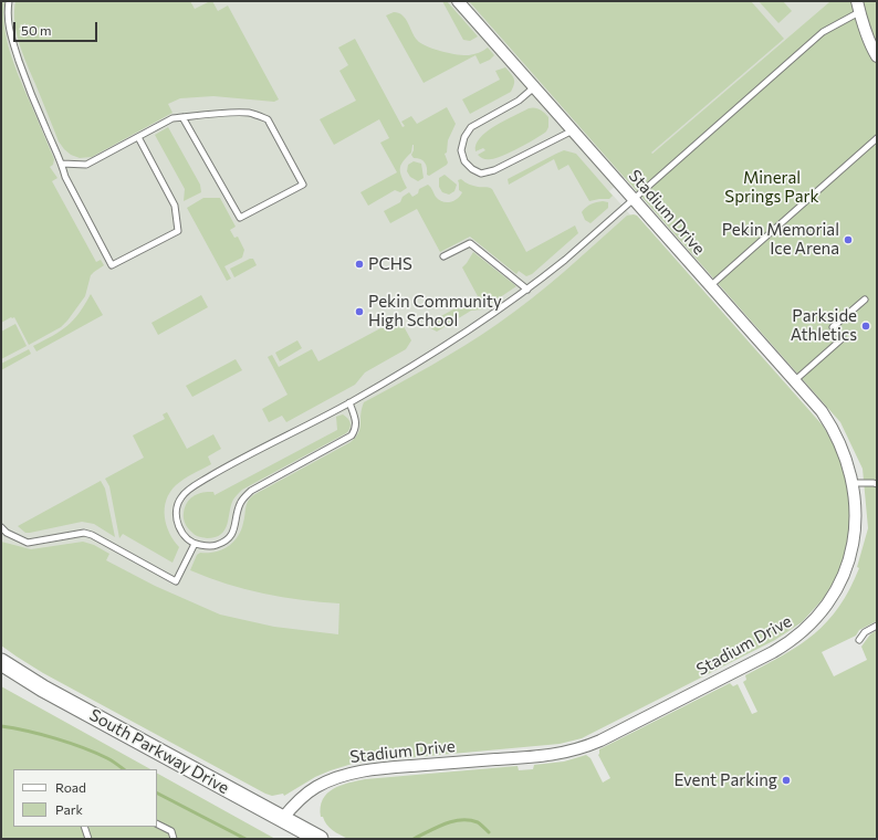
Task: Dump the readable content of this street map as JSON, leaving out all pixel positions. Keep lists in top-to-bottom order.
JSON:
{
  "streets": {
    "main road": ["South Parkway Drive"],
    "street": ["Stadium Drive"]
  },
  "crossings": [
    ["Stadium Drive", "South Parkway Drive"]
  ],
  "parks": ["Mineral Springs Park"],
  "places": [
    "Pekin Memorial Ice Arena",
    "PCHS",
    "Pekin Community High School",
    "Parkside Athletics",
    "Event Parking"
  ],
  "legend": ["Road", "Park"],
  "scale_bar": "50 m"
}
